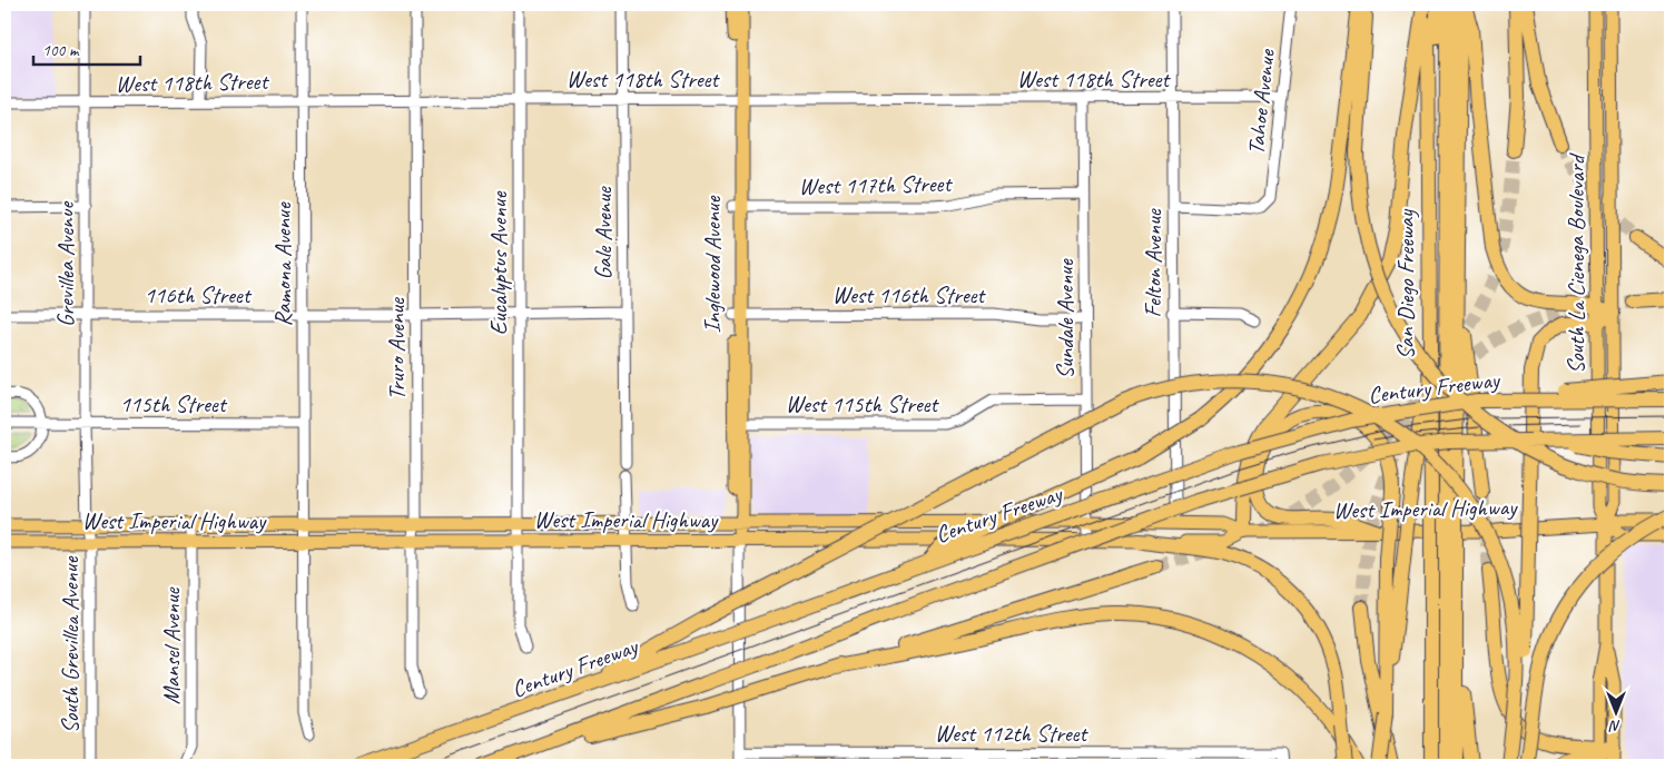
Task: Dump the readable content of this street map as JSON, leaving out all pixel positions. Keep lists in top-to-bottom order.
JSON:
{
  "streets": {
    "highway": ["San Diego Freeway", "Century Freeway"],
    "main road": ["Inglewood Avenue", "South La Cienega Boulevard", "West Imperial Highway"],
    "street": [
      "West 118th Street",
      "Tahoe Avenue",
      "West 117th Street",
      "Gale Avenue",
      "Eucalyptus Avenue",
      "Felton Avenue",
      "Grevillea Avenue",
      "Ramona Avenue",
      "116th Street",
      "West 116th Street",
      "Sundale Avenue",
      "Truro Avenue",
      "115th Street",
      "West 115th Street",
      "South Grevillea Avenue",
      "Mansel Avenue",
      "West 112th Street"
    ]
  },
  "crossings": [
    ["West 118th Street", "Tahoe Avenue"],
    ["West 118th Street", "Gale Avenue"],
    ["West 118th Street", "Eucalyptus Avenue"],
    ["West 118th Street", "Felton Avenue"],
    ["West 118th Street", "Grevillea Avenue"],
    ["West 118th Street", "Ramona Avenue"],
    ["West 118th Street", "Inglewood Avenue"],
    ["West 118th Street", "Sundale Avenue"],
    ["West 118th Street", "Truro Avenue"],
    ["Tahoe Avenue", "Felton Avenue"],
    ["West 117th Street", "Inglewood Avenue"],
    ["West 117th Street", "Sundale Avenue"],
    ["Gale Avenue", "116th Street"],
    ["Eucalyptus Avenue", "116th Street"],
    ["Eucalyptus Avenue", "West Imperial Highway"],
    ["Felton Avenue", "West Imperial Highway"],
    ["Grevillea Avenue", "116th Street"],
    ["Grevillea Avenue", "115th Street"],
    ["Grevillea Avenue", "West Imperial Highway"],
    ["Grevillea Avenue", "South Grevillea Avenue"],
    ["Ramona Avenue", "116th Street"],
    ["Ramona Avenue", "115th Street"],
    ["Ramona Avenue", "West Imperial Highway"],
    ["Inglewood Avenue", "West 116th Street"],
    ["Inglewood Avenue", "West 115th Street"],
    ["Inglewood Avenue", "West Imperial Highway"],
    ["South La Cienega Boulevard", "West Imperial Highway"],
    ["116th Street", "Truro Avenue"],
    ["West 116th Street", "Sundale Avenue"],
    ["Sundale Avenue", "West 115th Street"],
    ["Sundale Avenue", "West Imperial Highway"],
    ["Truro Avenue", "West Imperial Highway"],
    ["West Imperial Highway", "South Grevillea Avenue"],
    ["West Imperial Highway", "Mansel Avenue"]
  ],
  "scale_bar": "100 m",
  "north": "bottom"
}
